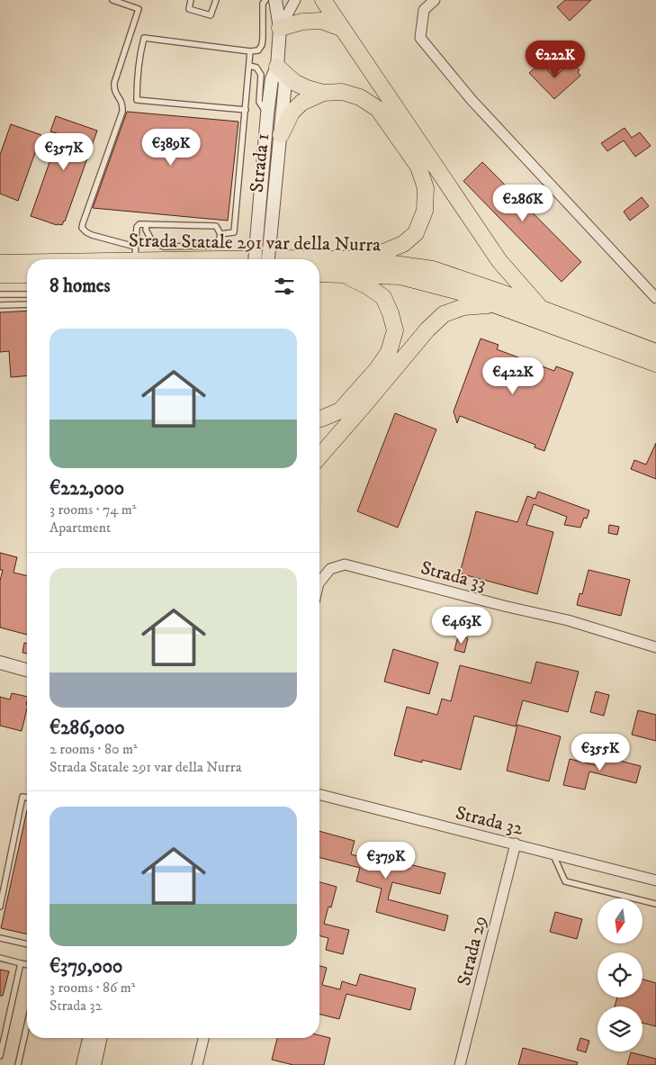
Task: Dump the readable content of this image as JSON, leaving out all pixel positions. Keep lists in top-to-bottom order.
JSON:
{
  "streets": {
    "main road": ["Strada Statale 291 var della Nurra"],
    "street": [
      "Strada 1",
      "Strada 33",
      "Strada 32",
      "Strada 29"
    ]
  },
  "crossings": [
    ["Strada 32", "Strada 29"]
  ],
  "north": "bottom",
  "page": {
    "price": [
      "€222K",
      "€389K",
      "€357K",
      "€286K",
      "€422K",
      "€463K",
      "€355K",
      "€379K"
    ],
    "heading": "8 homes",
    "list": [
      {
        "name": "€222,000",
        "note": "3 rooms · 74 m² · Apartment"
      },
      {
        "name": "€286,000",
        "note": "2 rooms · 80 m² · Strada Statale 291 var della Nurra"
      },
      {
        "name": "€379,000",
        "note": "3 rooms · 86 m² · Strada 32"
      }
    ]
  }
}
